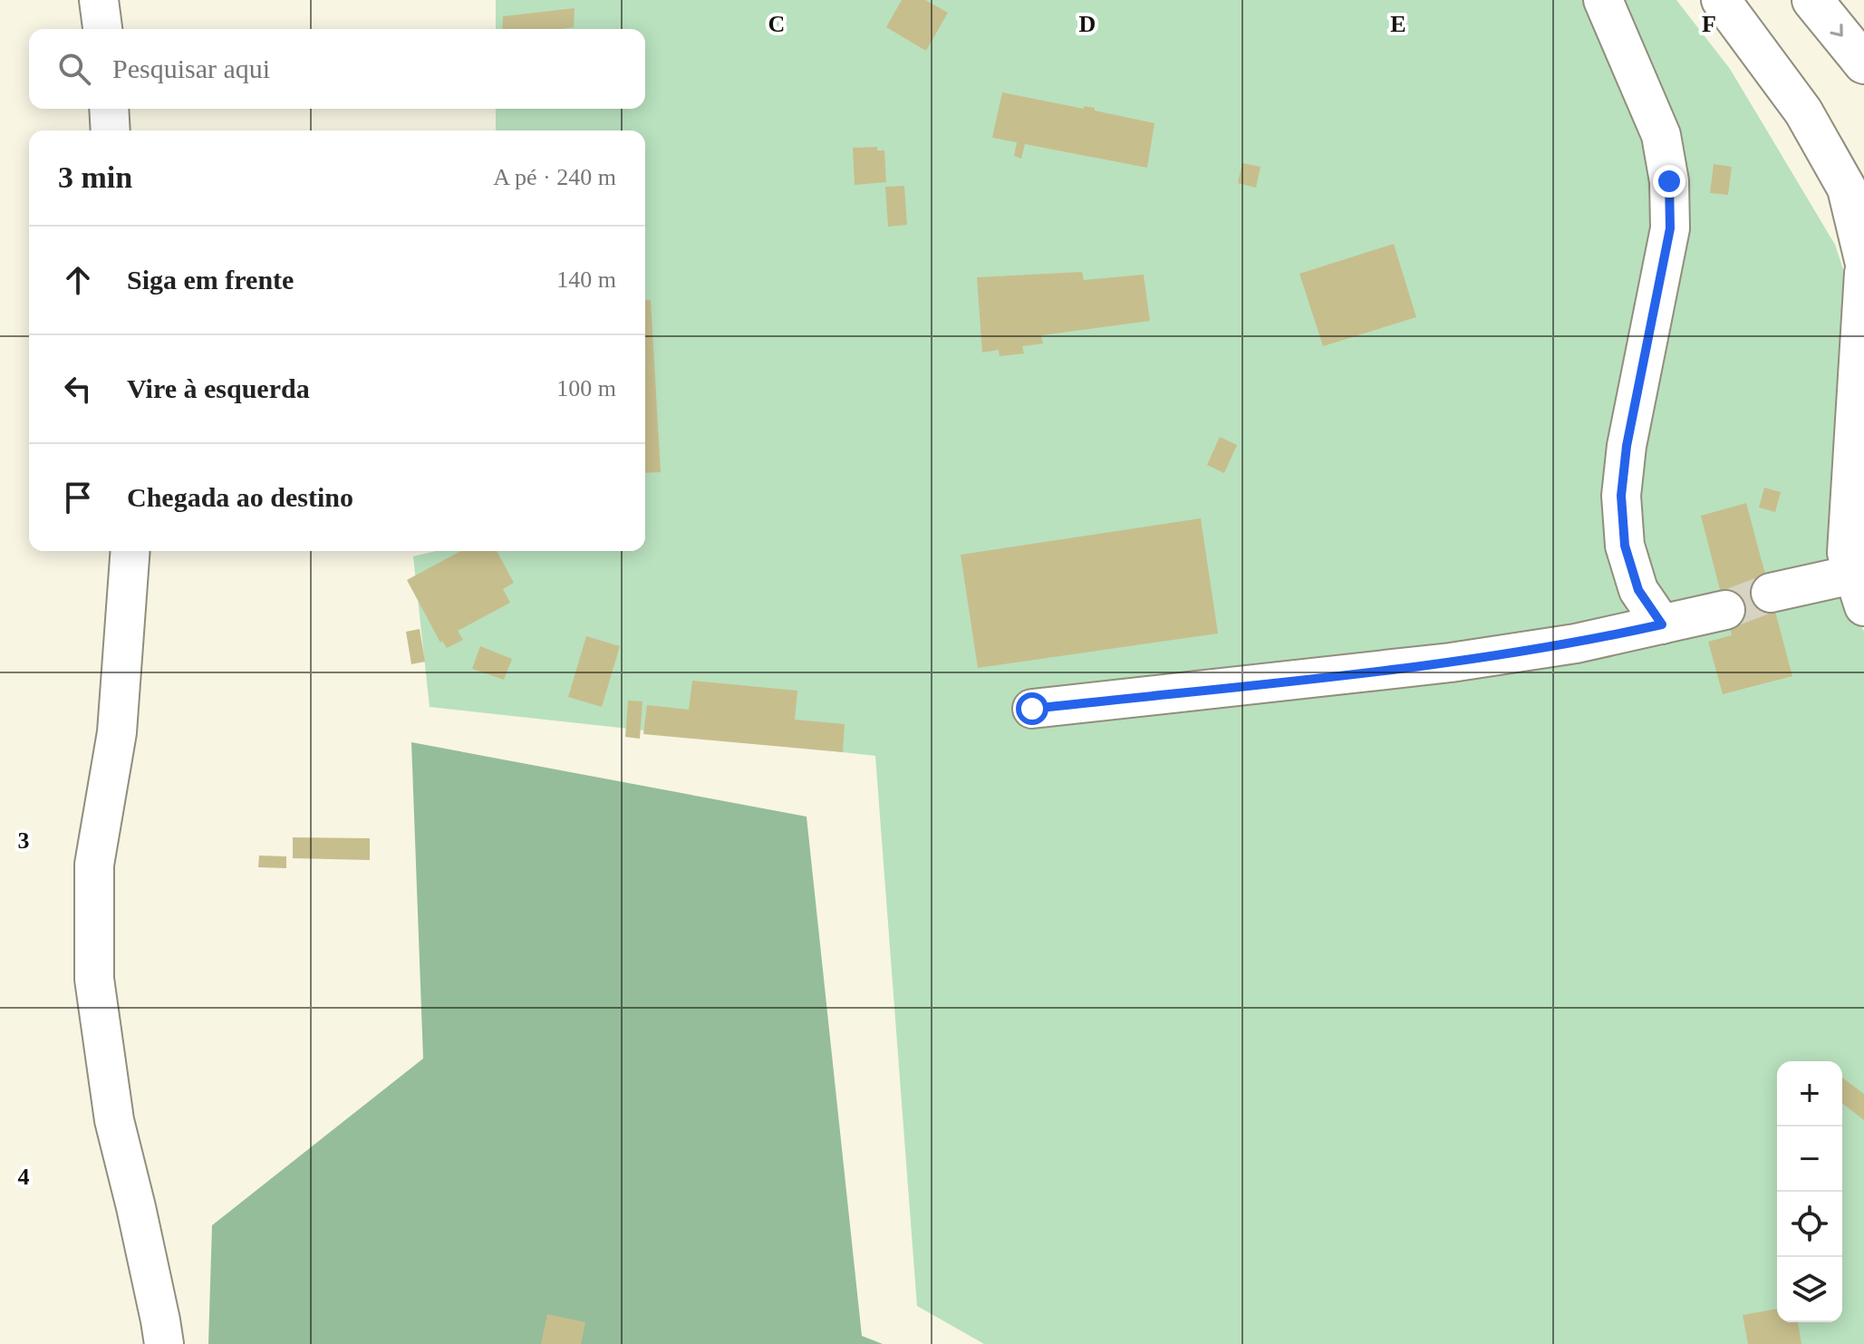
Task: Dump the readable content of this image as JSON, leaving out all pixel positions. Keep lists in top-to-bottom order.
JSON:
{
  "page": {
    "search": "Pesquisar aqui",
    "heading": ["3 min", "A pé · 240 m"],
    "list": [
      ["Siga em frente", "140 m"],
      ["Vire à esquerda", "100 m"],
      "Chegada ao destino"
    ],
    "map_buttons": ["+", "−"]
  },
  "grid": {
    "columns": [
      "C",
      "D",
      "E",
      "F"
    ],
    "rows": ["3", "4"]
  }
}
